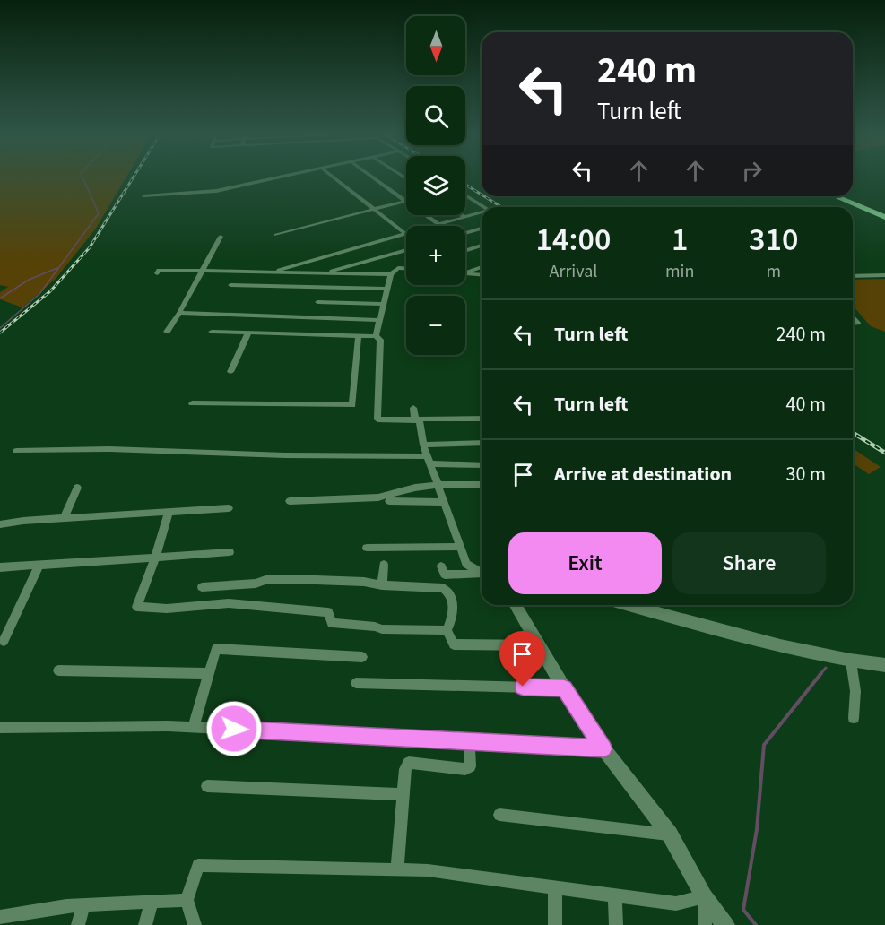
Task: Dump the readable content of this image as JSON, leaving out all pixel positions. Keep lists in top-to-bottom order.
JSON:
{
  "north": "bottom",
  "page": {
    "map_buttons": ["+", "−"],
    "turn": ["240 m", "Turn left"],
    "eta": [
      "14:00",
      "Arrival",
      "1",
      "min",
      "310",
      "m"
    ],
    "list": [
      {
        "name": "Turn left",
        "value": "240 m"
      },
      {
        "name": "Turn left",
        "value": "40 m"
      },
      {
        "name": "Arrive at destination",
        "value": "30 m"
      }
    ],
    "buttons": ["Exit", "Share"]
  }
}
